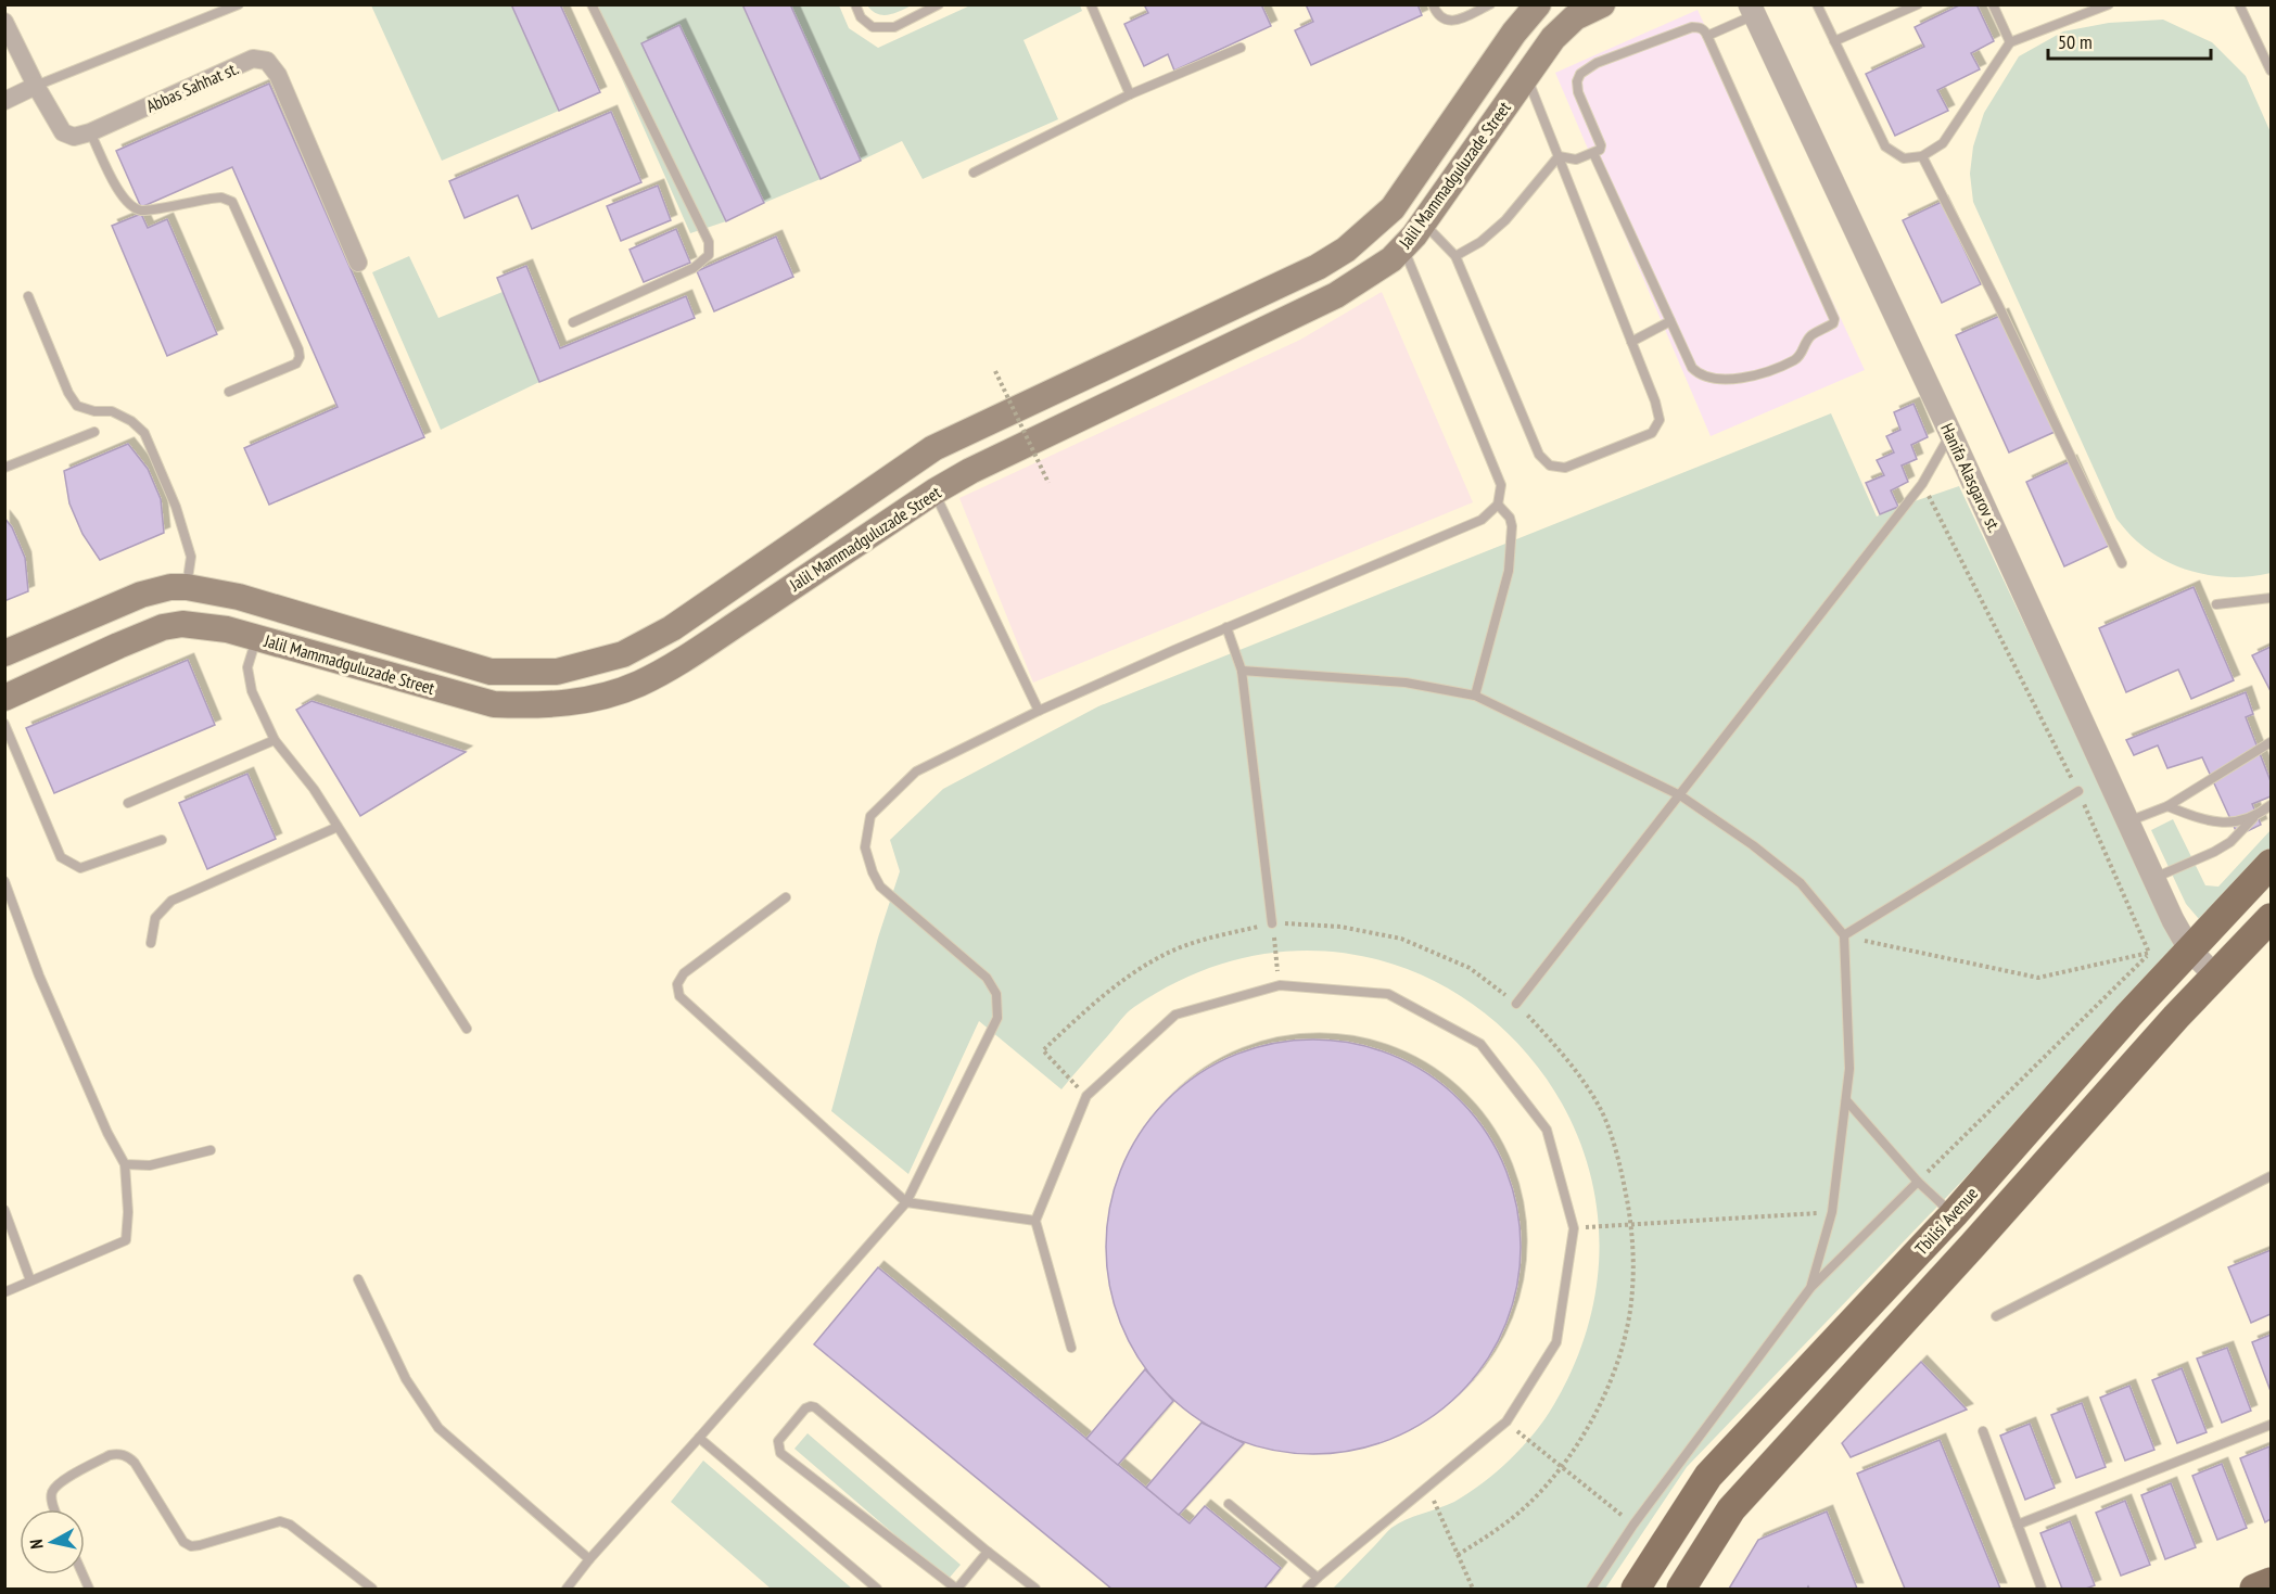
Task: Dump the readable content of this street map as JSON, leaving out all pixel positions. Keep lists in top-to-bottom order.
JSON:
{
  "streets": {
    "main road": ["Jalil Mammadguluzade Street", "Tbilisi Avenue"],
    "street": ["Abbas Sahhat st.", "Hanifa Alasgarov st."]
  },
  "crossings": [
    ["Hanifa Alasgarov st.", "Tbilisi Avenue"]
  ],
  "scale_bar": "50 m",
  "north": "left"
}
